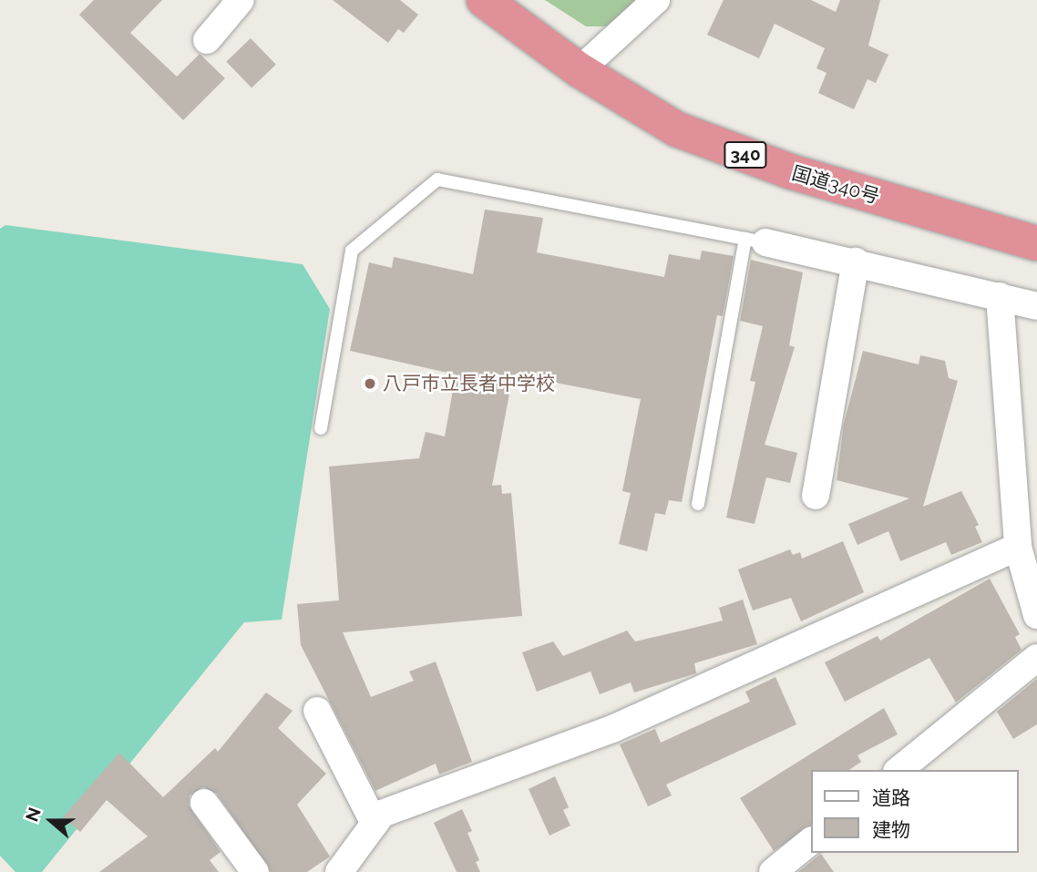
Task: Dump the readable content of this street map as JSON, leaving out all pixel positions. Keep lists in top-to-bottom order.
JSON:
{
  "streets": {
    "highway": ["340", "国道340号"]
  },
  "places": ["八戸市立長者中学校"],
  "legend": ["道路", "建物"],
  "north": "left"
}
